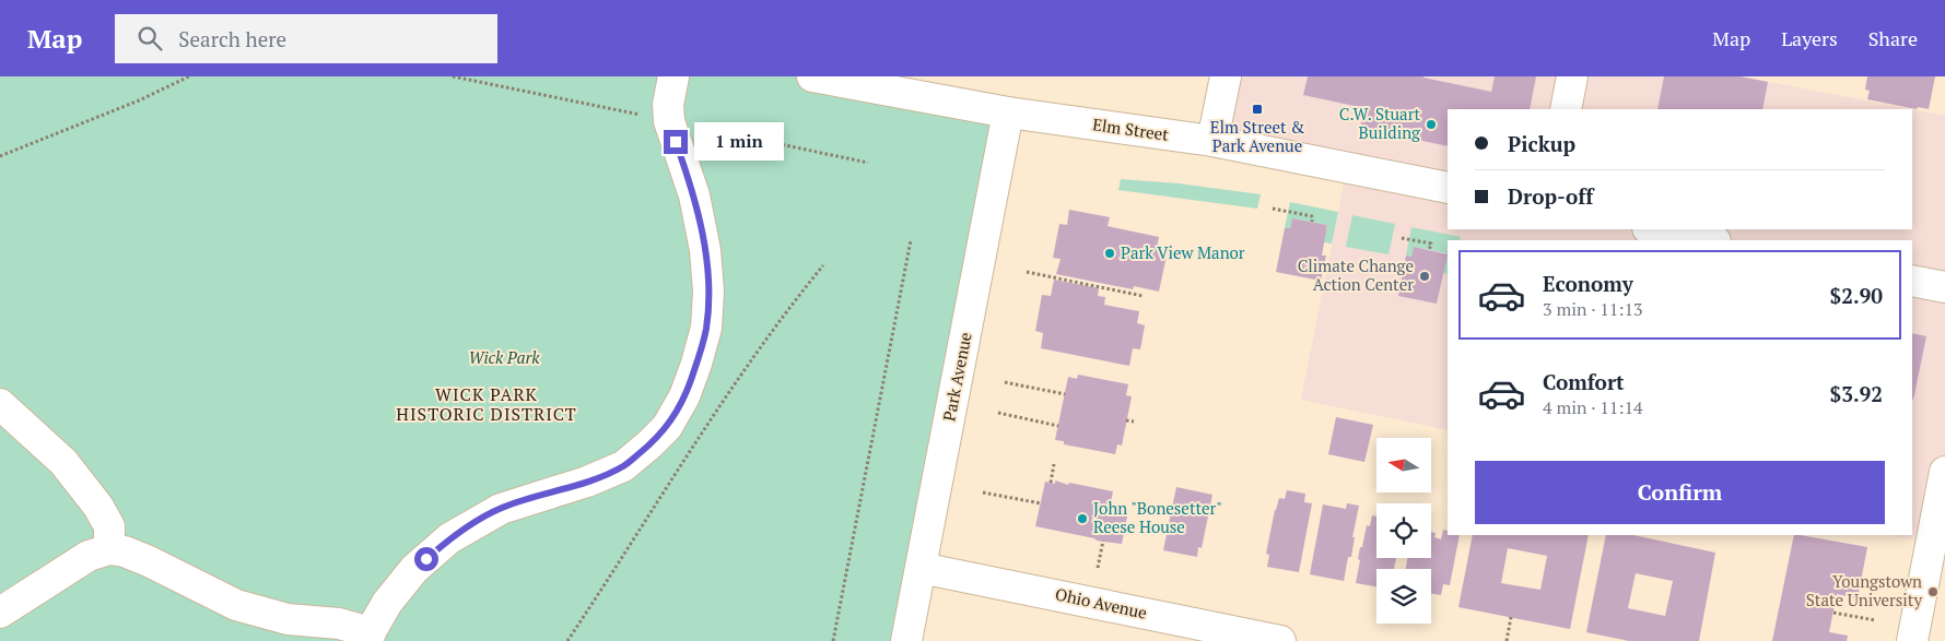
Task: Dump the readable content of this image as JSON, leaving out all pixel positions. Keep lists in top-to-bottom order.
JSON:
{
  "streets": {
    "street": ["Elm Street", "Park Avenue", "Ohio Avenue"]
  },
  "crossings": [
    ["Elm Street", "Park Avenue"],
    ["Park Avenue", "Ohio Avenue"]
  ],
  "districts": ["WICK PARK HISTORIC DISTRICT"],
  "parks": ["Wick Park"],
  "places": {
    "transit": ["Elm Street & Park Avenue"],
    "other": [
      "C.W. Stuart Building",
      "Park View Manor",
      "Climate Change Action Center",
      "John \"Bonesetter\" Reese House",
      "Youngstown State University"
    ]
  },
  "north": "left",
  "page": {
    "header": "Map",
    "search": "Search here",
    "nav": ["Map", "Layers", "Share"],
    "banner": ["Pickup", "Drop-off"],
    "bubble": "1 min",
    "list": [
      {
        "name": "Economy",
        "note": "3 min · 11:13",
        "value": "$2.90"
      },
      {
        "name": "Comfort",
        "note": "4 min · 11:14",
        "value": "$3.92"
      }
    ],
    "buttons": "Confirm"
  }
}
